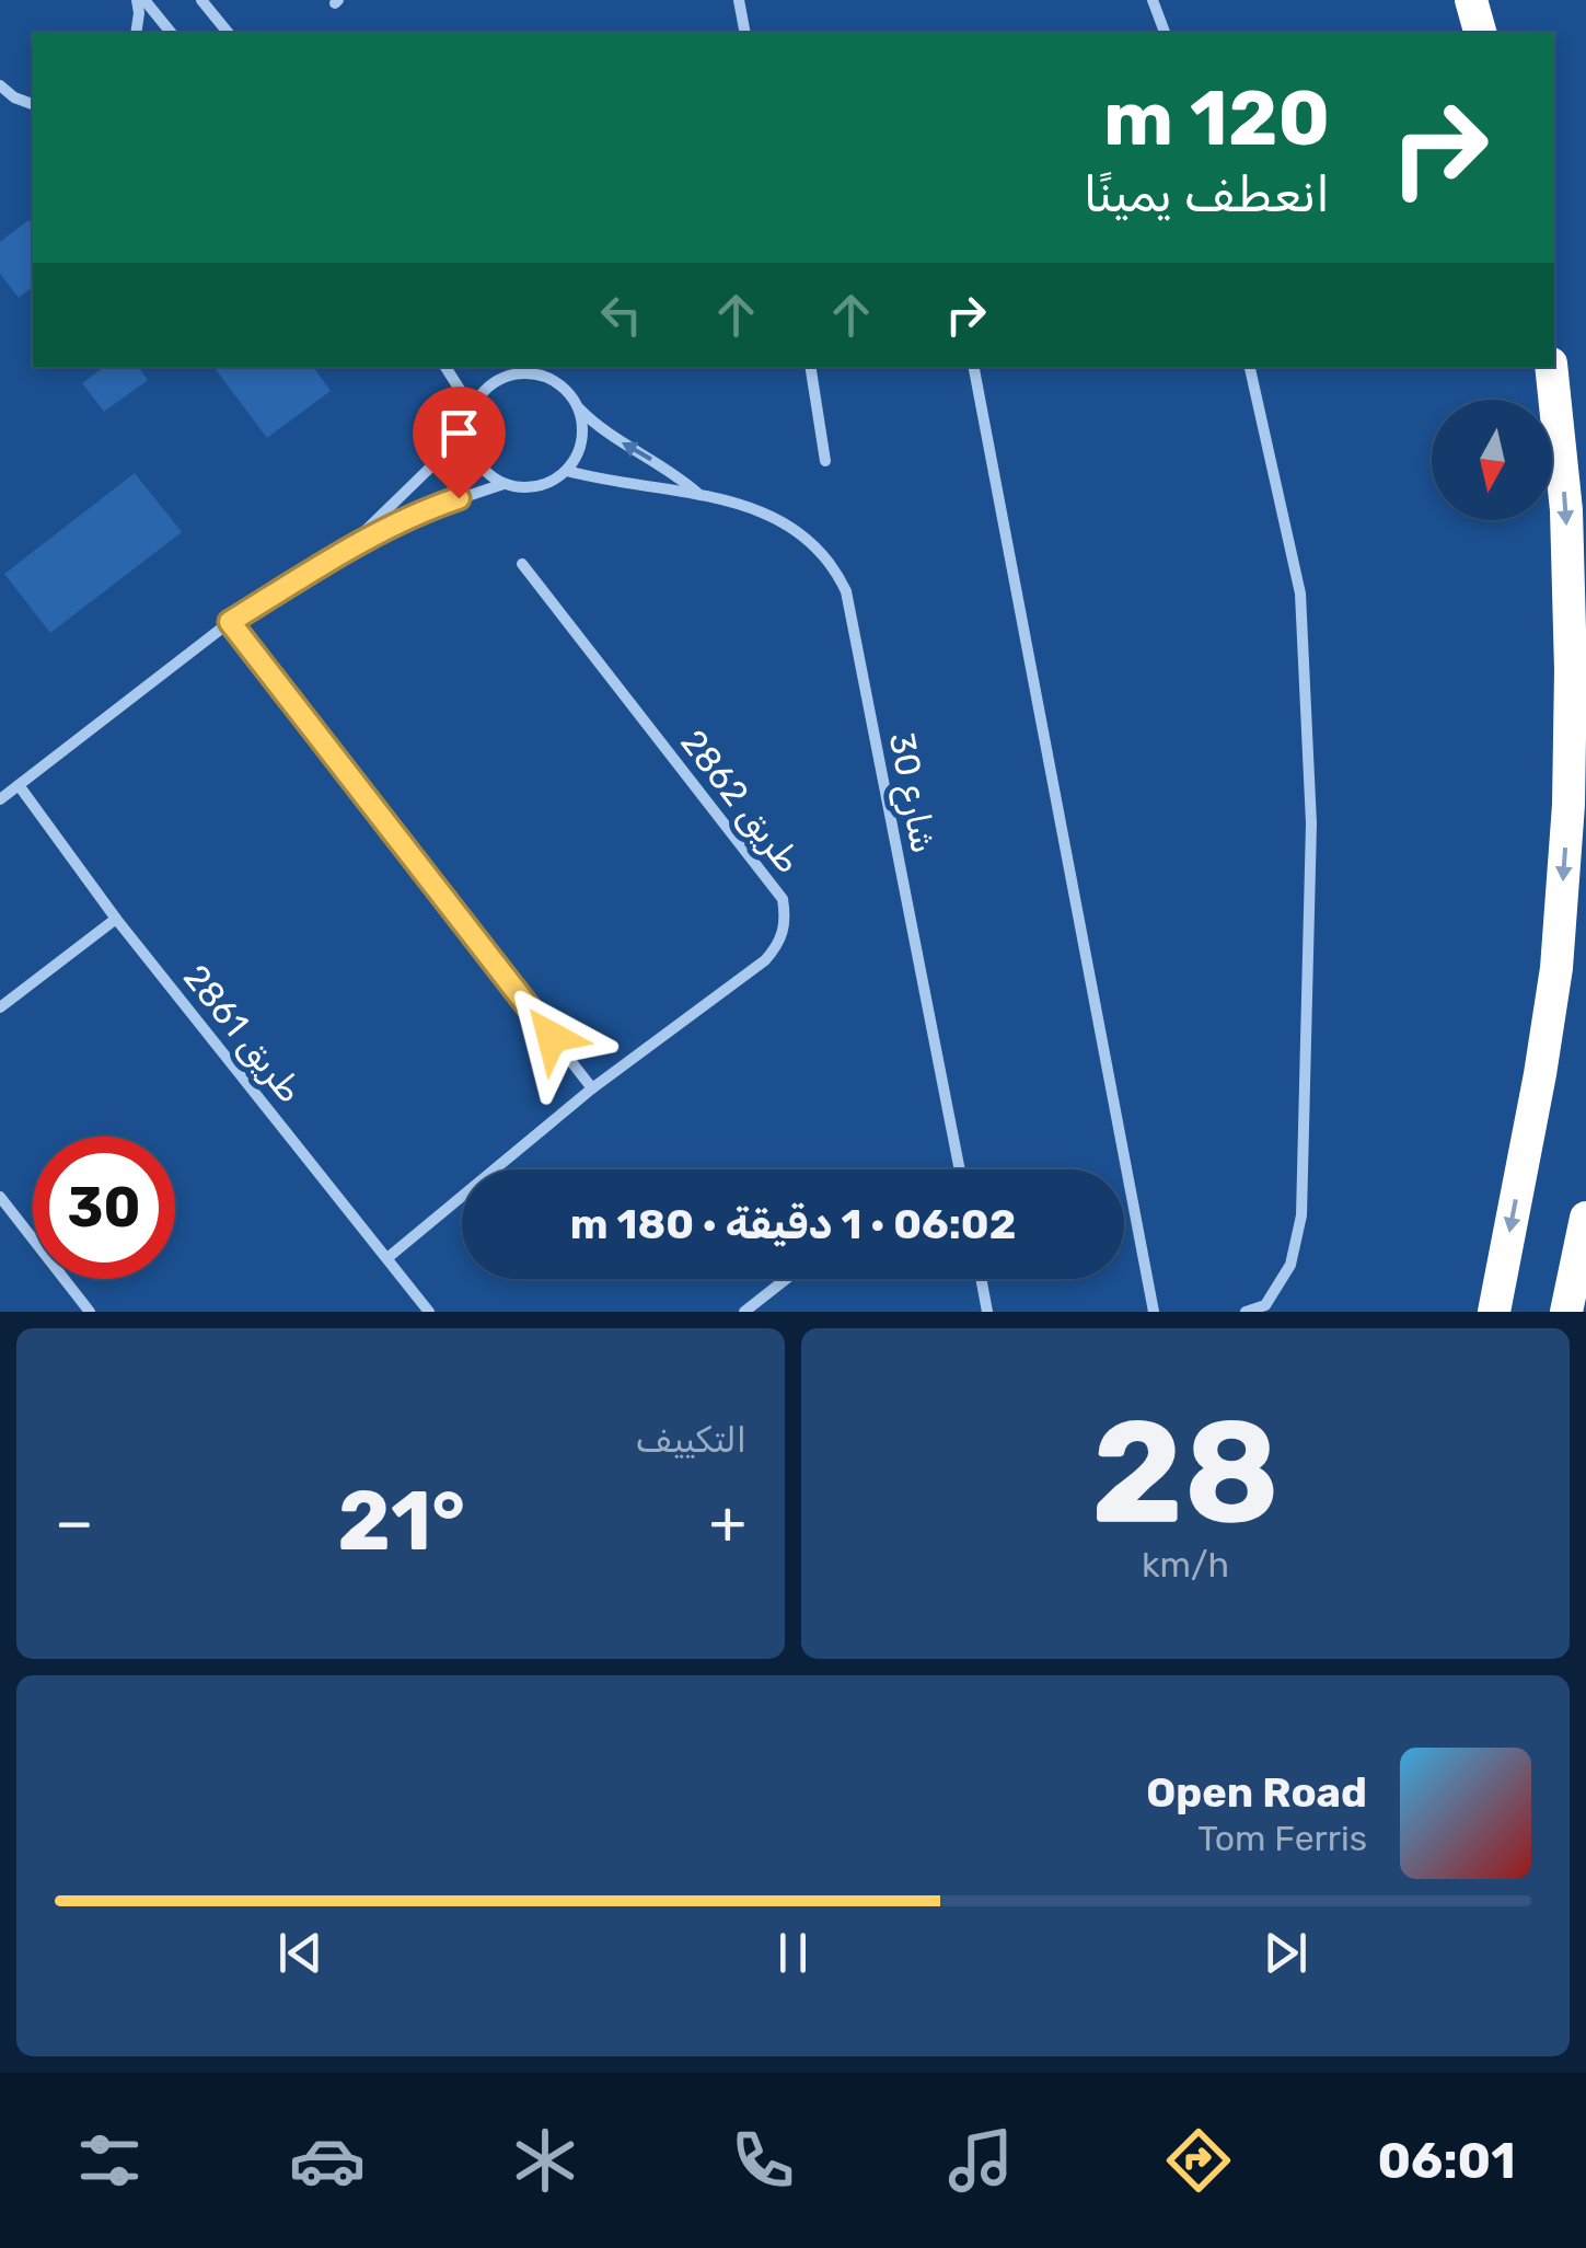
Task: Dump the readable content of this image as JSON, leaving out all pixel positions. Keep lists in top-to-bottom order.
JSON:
{
  "streets": {
    "street": ["شارع 30", "طريق 2862", "طريق 2861"]
  },
  "crossings": [
    ["طريق 2862", "طريق 2861"]
  ],
  "north": "bottom",
  "page": {
    "turn": ["120 m", "انعطف يمينًا"],
    "limit": "30",
    "trip": "06:02 · 1 دقيقة · 180 m",
    "tile": [
      ["28", "km/h"],
      "التكييف"
    ],
    "heat": ["−", "21°", "+"],
    "song": ["Open Road", "Tom Ferris"],
    "tabs": "06:01"
  }
}
